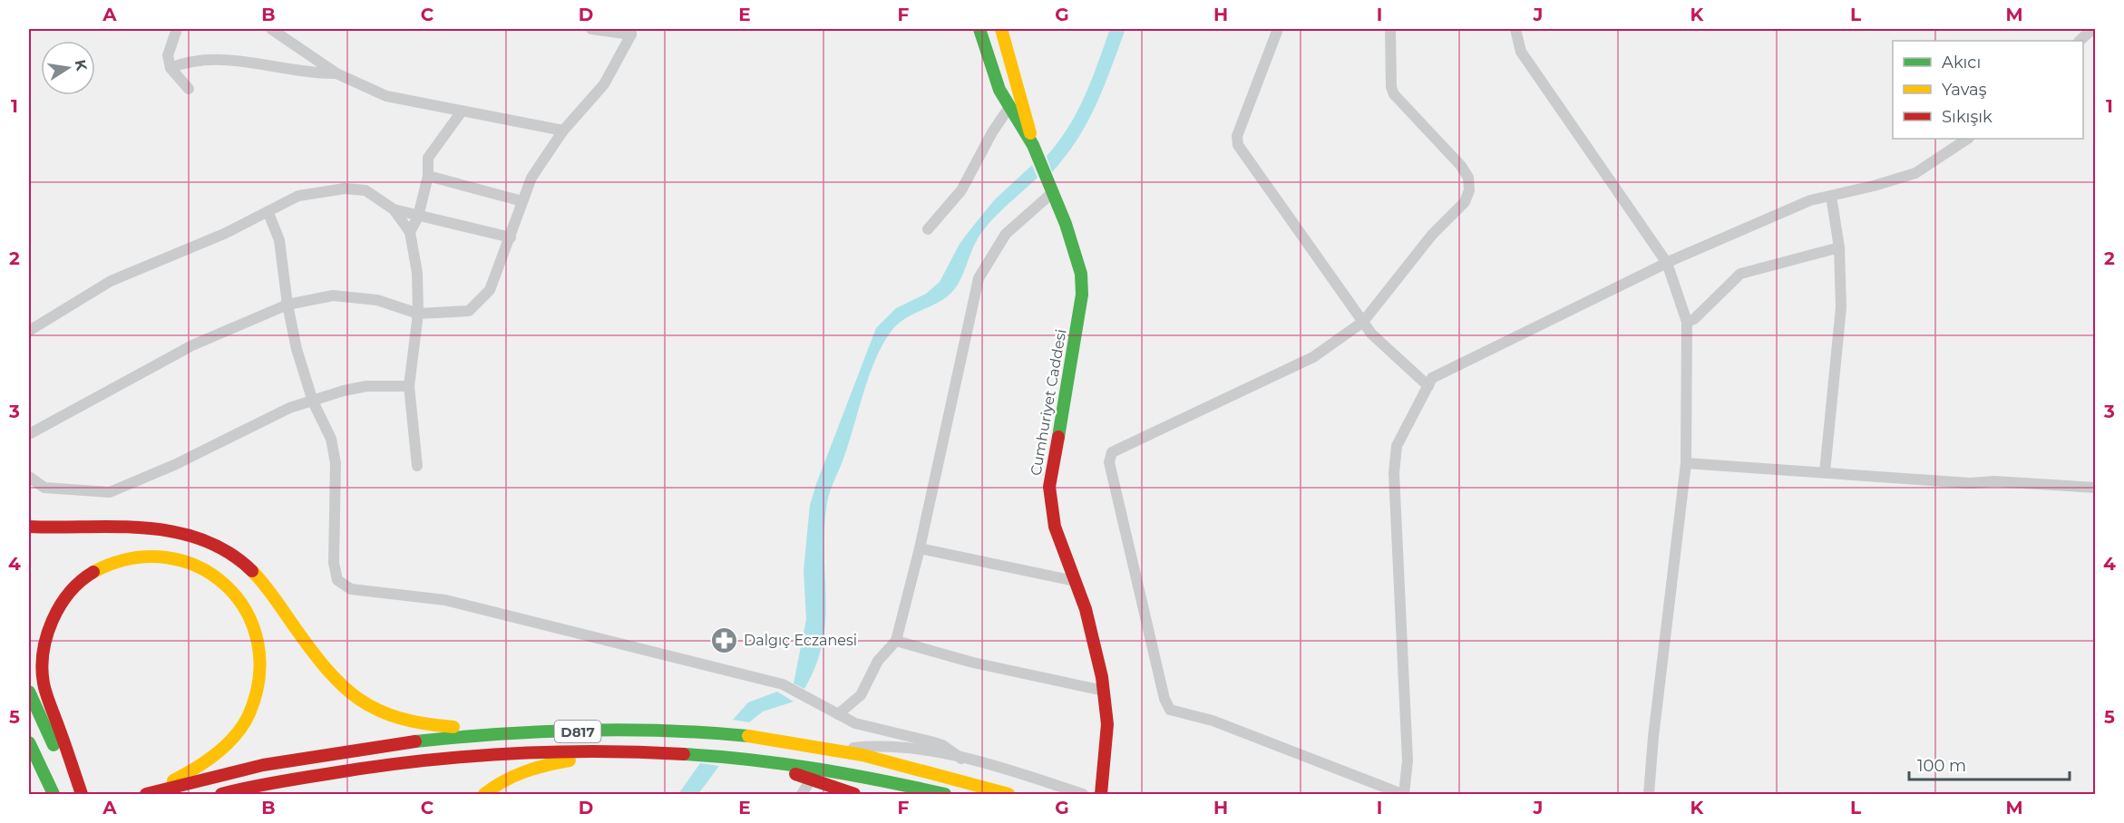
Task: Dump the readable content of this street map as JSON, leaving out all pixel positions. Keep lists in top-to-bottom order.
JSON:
{
  "streets": {
    "main road": ["Cumhuriyet Caddesi", "D817"]
  },
  "places": {
    "pharmacy": ["Dalgıç Eczanesi"]
  },
  "legend": ["Akıcı", "Yavaş", "Sıkışık"],
  "scale_bar": "100 m",
  "north": "right",
  "grid": {
    "columns": [
      "A",
      "B",
      "C",
      "D",
      "E",
      "F",
      "G",
      "H",
      "I",
      "J",
      "K",
      "L",
      "M"
    ],
    "rows": [
      "1",
      "2",
      "3",
      "4",
      "5"
    ]
  }
}
